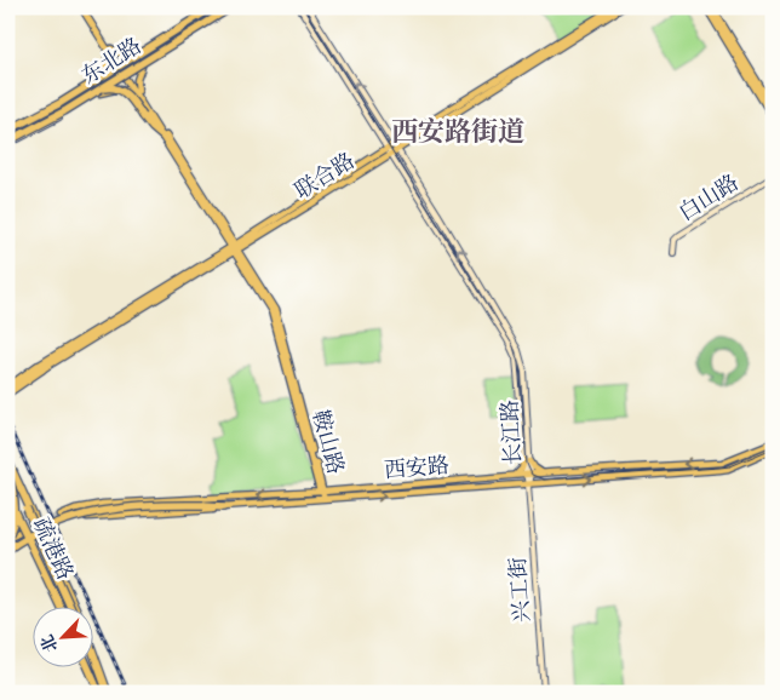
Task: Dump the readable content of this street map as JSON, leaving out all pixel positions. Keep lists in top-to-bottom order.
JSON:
{
  "streets": {
    "highway": ["东北路", "疏港路"],
    "main road": [
      "联合路",
      "白山路",
      "长江路",
      "鞍山路",
      "西安路",
      "兴工街"
    ]
  },
  "crossings": [
    ["东北路", "鞍山路"],
    ["联合路", "长江路"],
    ["联合路", "鞍山路"],
    ["长江路", "西安路"],
    ["长江路", "兴工街"],
    ["鞍山路", "西安路"],
    ["西安路", "兴工街"]
  ],
  "districts": ["西安路街道"],
  "north": "bottom left"
}
